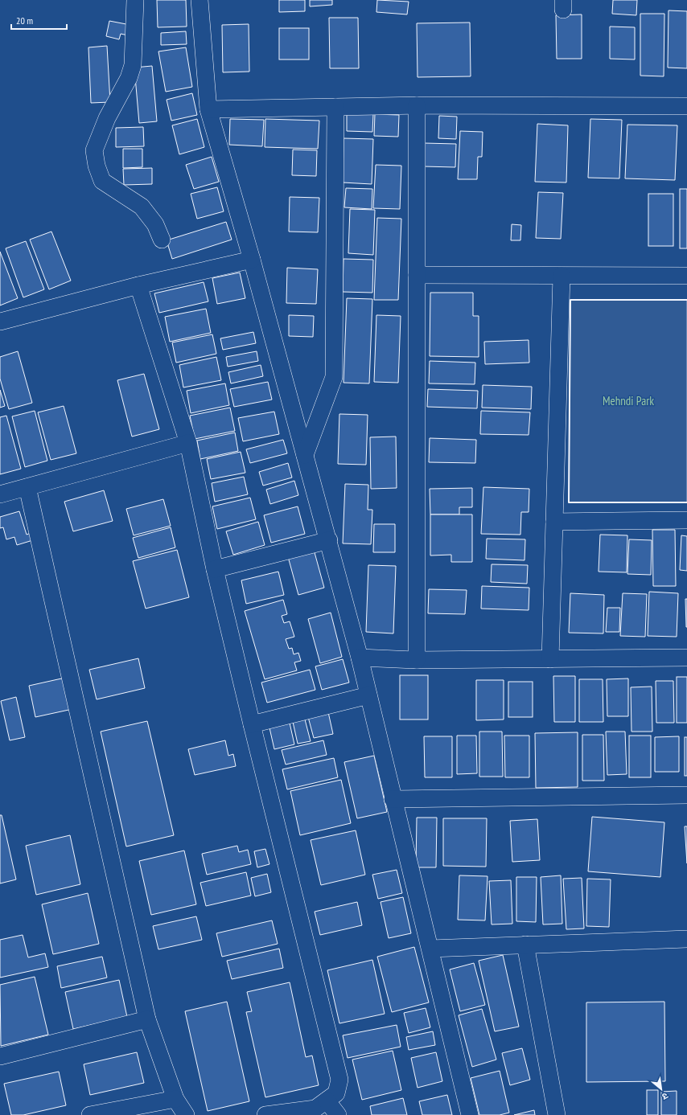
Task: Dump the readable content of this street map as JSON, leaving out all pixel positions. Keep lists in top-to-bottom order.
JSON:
{
  "parks": ["Mehndi Park"],
  "scale_bar": "20 m",
  "north": "bottom right"
}
